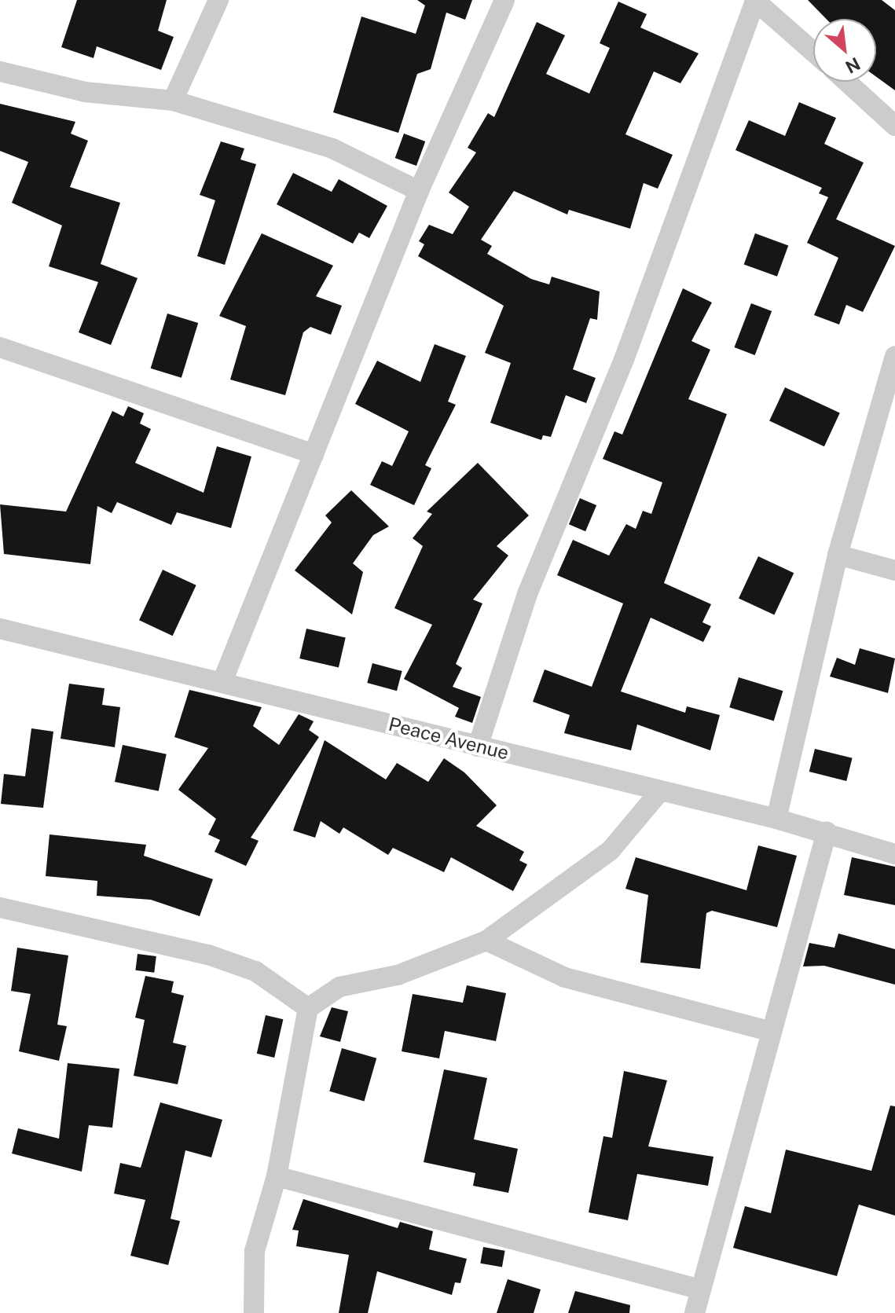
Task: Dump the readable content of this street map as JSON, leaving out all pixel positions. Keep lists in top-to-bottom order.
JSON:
{
  "streets": {
    "street": ["Peace Avenue"]
  },
  "north": "bottom right"
}
